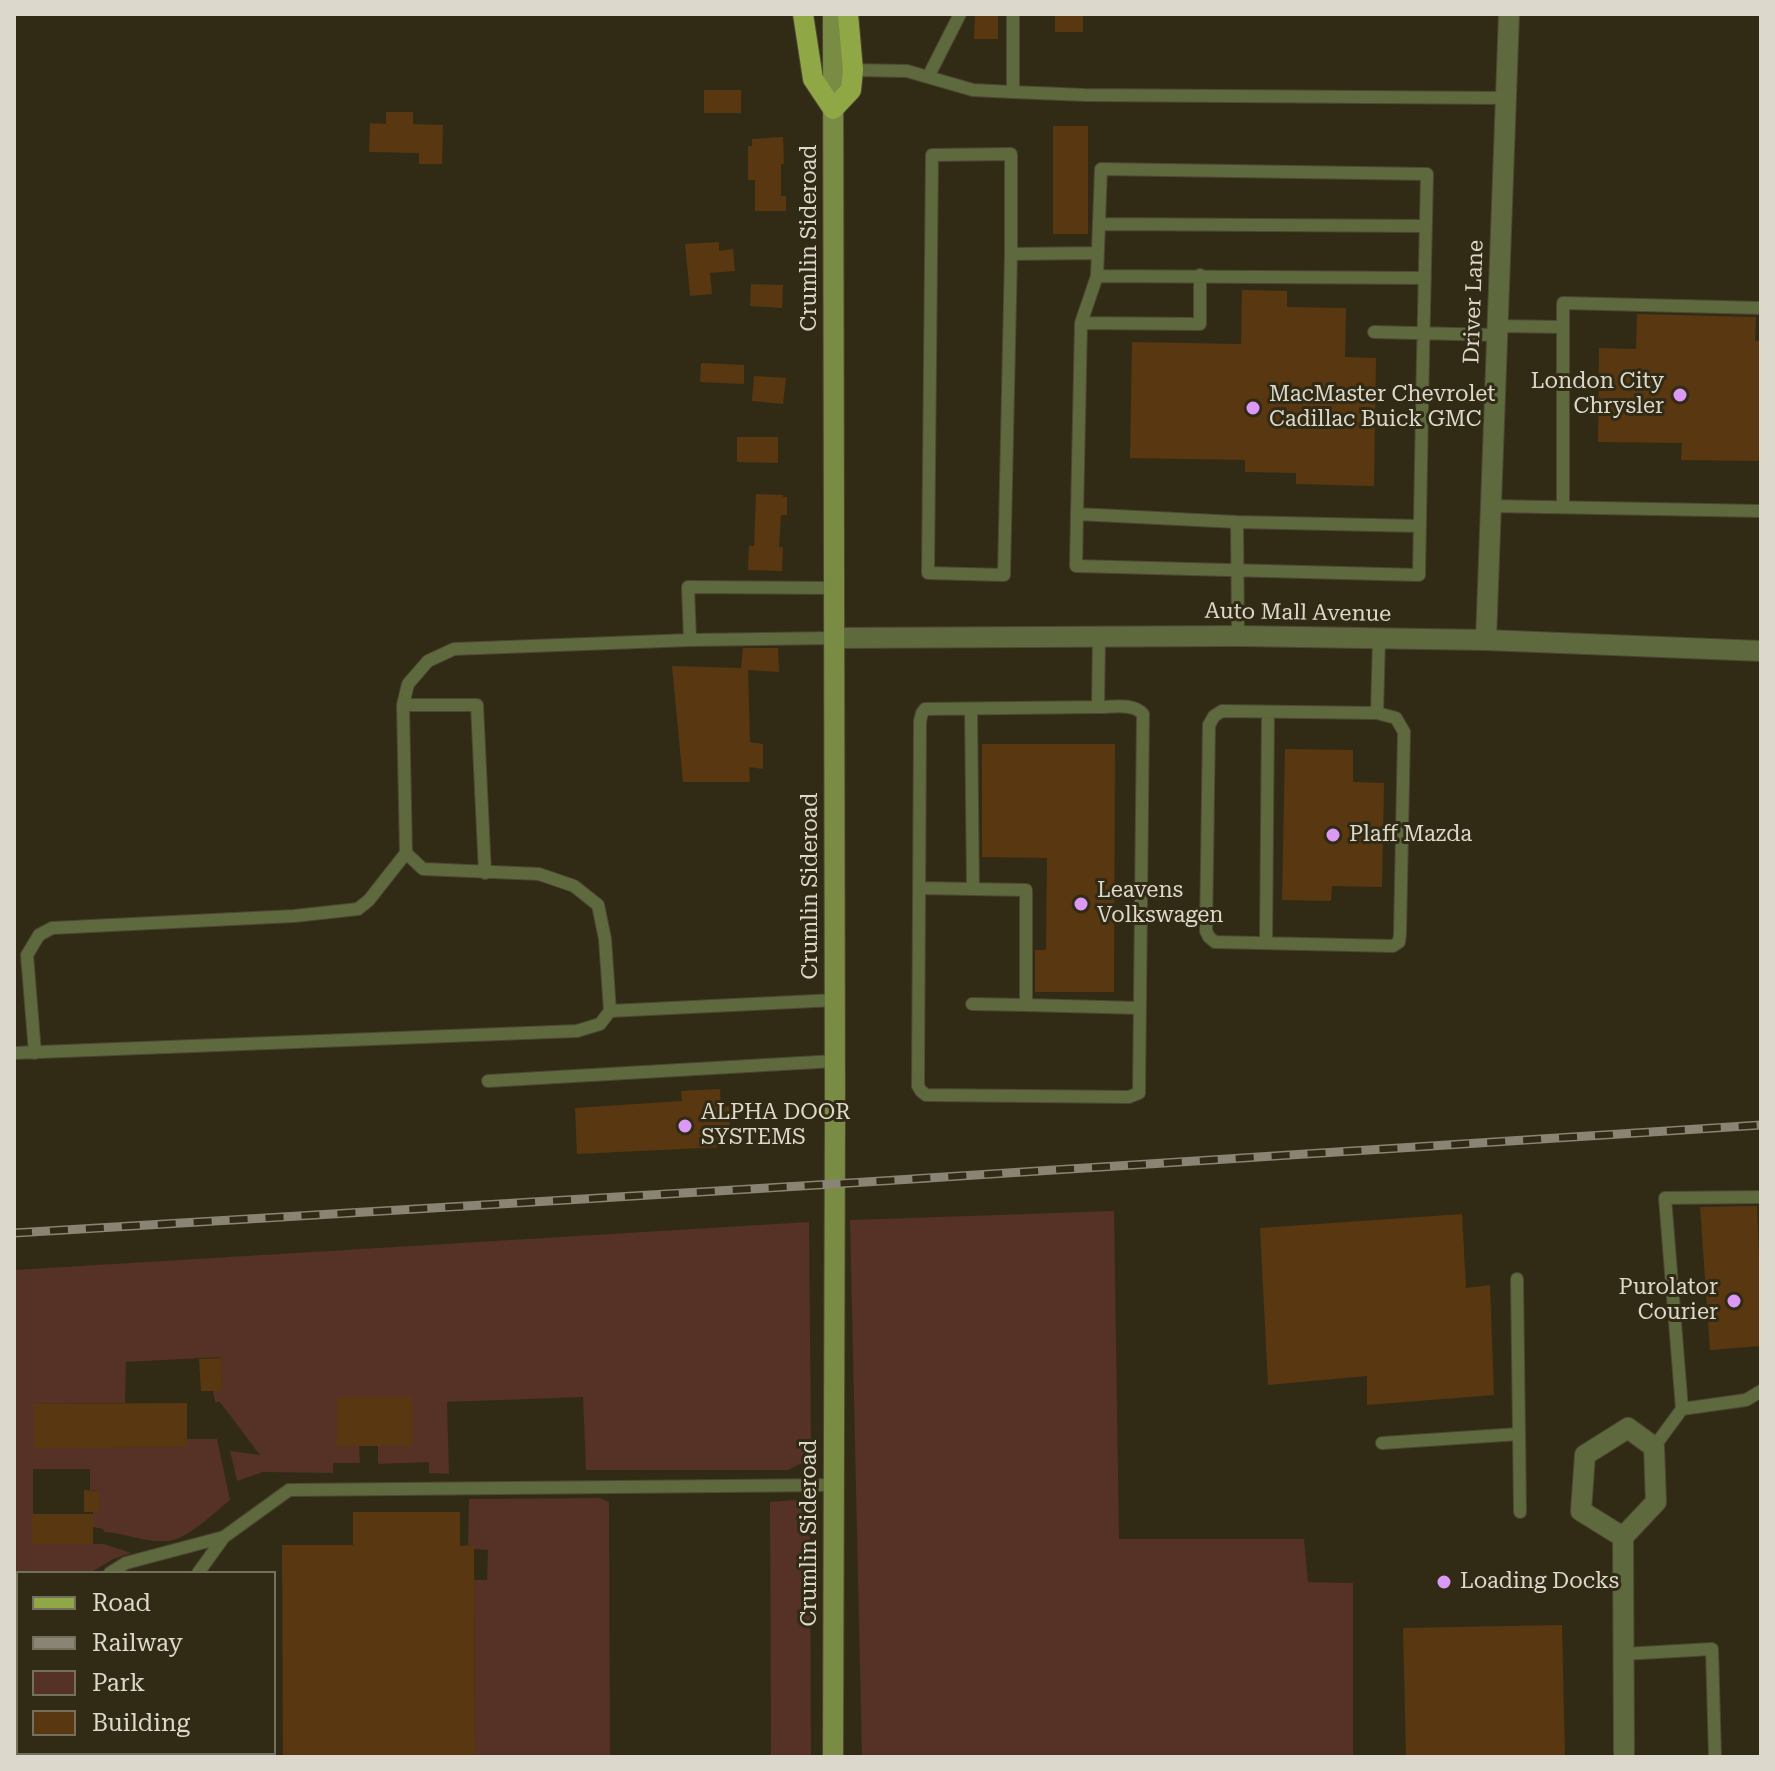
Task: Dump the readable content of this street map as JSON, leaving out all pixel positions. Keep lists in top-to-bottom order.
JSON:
{
  "streets": {
    "street": ["Crumlin Sideroad", "Driver Lane", "Auto Mall Avenue"]
  },
  "crossings": [
    ["Crumlin Sideroad", "Auto Mall Avenue"],
    ["Driver Lane", "Auto Mall Avenue"]
  ],
  "places": [
    "London City Chrysler",
    "MacMaster Chevrolet Cadillac Buick GMC",
    "Plaff Mazda",
    "Leavens Volkswagen",
    "ALPHA DOOR SYSTEMS",
    "Purolator Courier",
    "Loading Docks"
  ],
  "legend": [
    "Road",
    "Railway",
    "Park",
    "Building"
  ]
}
